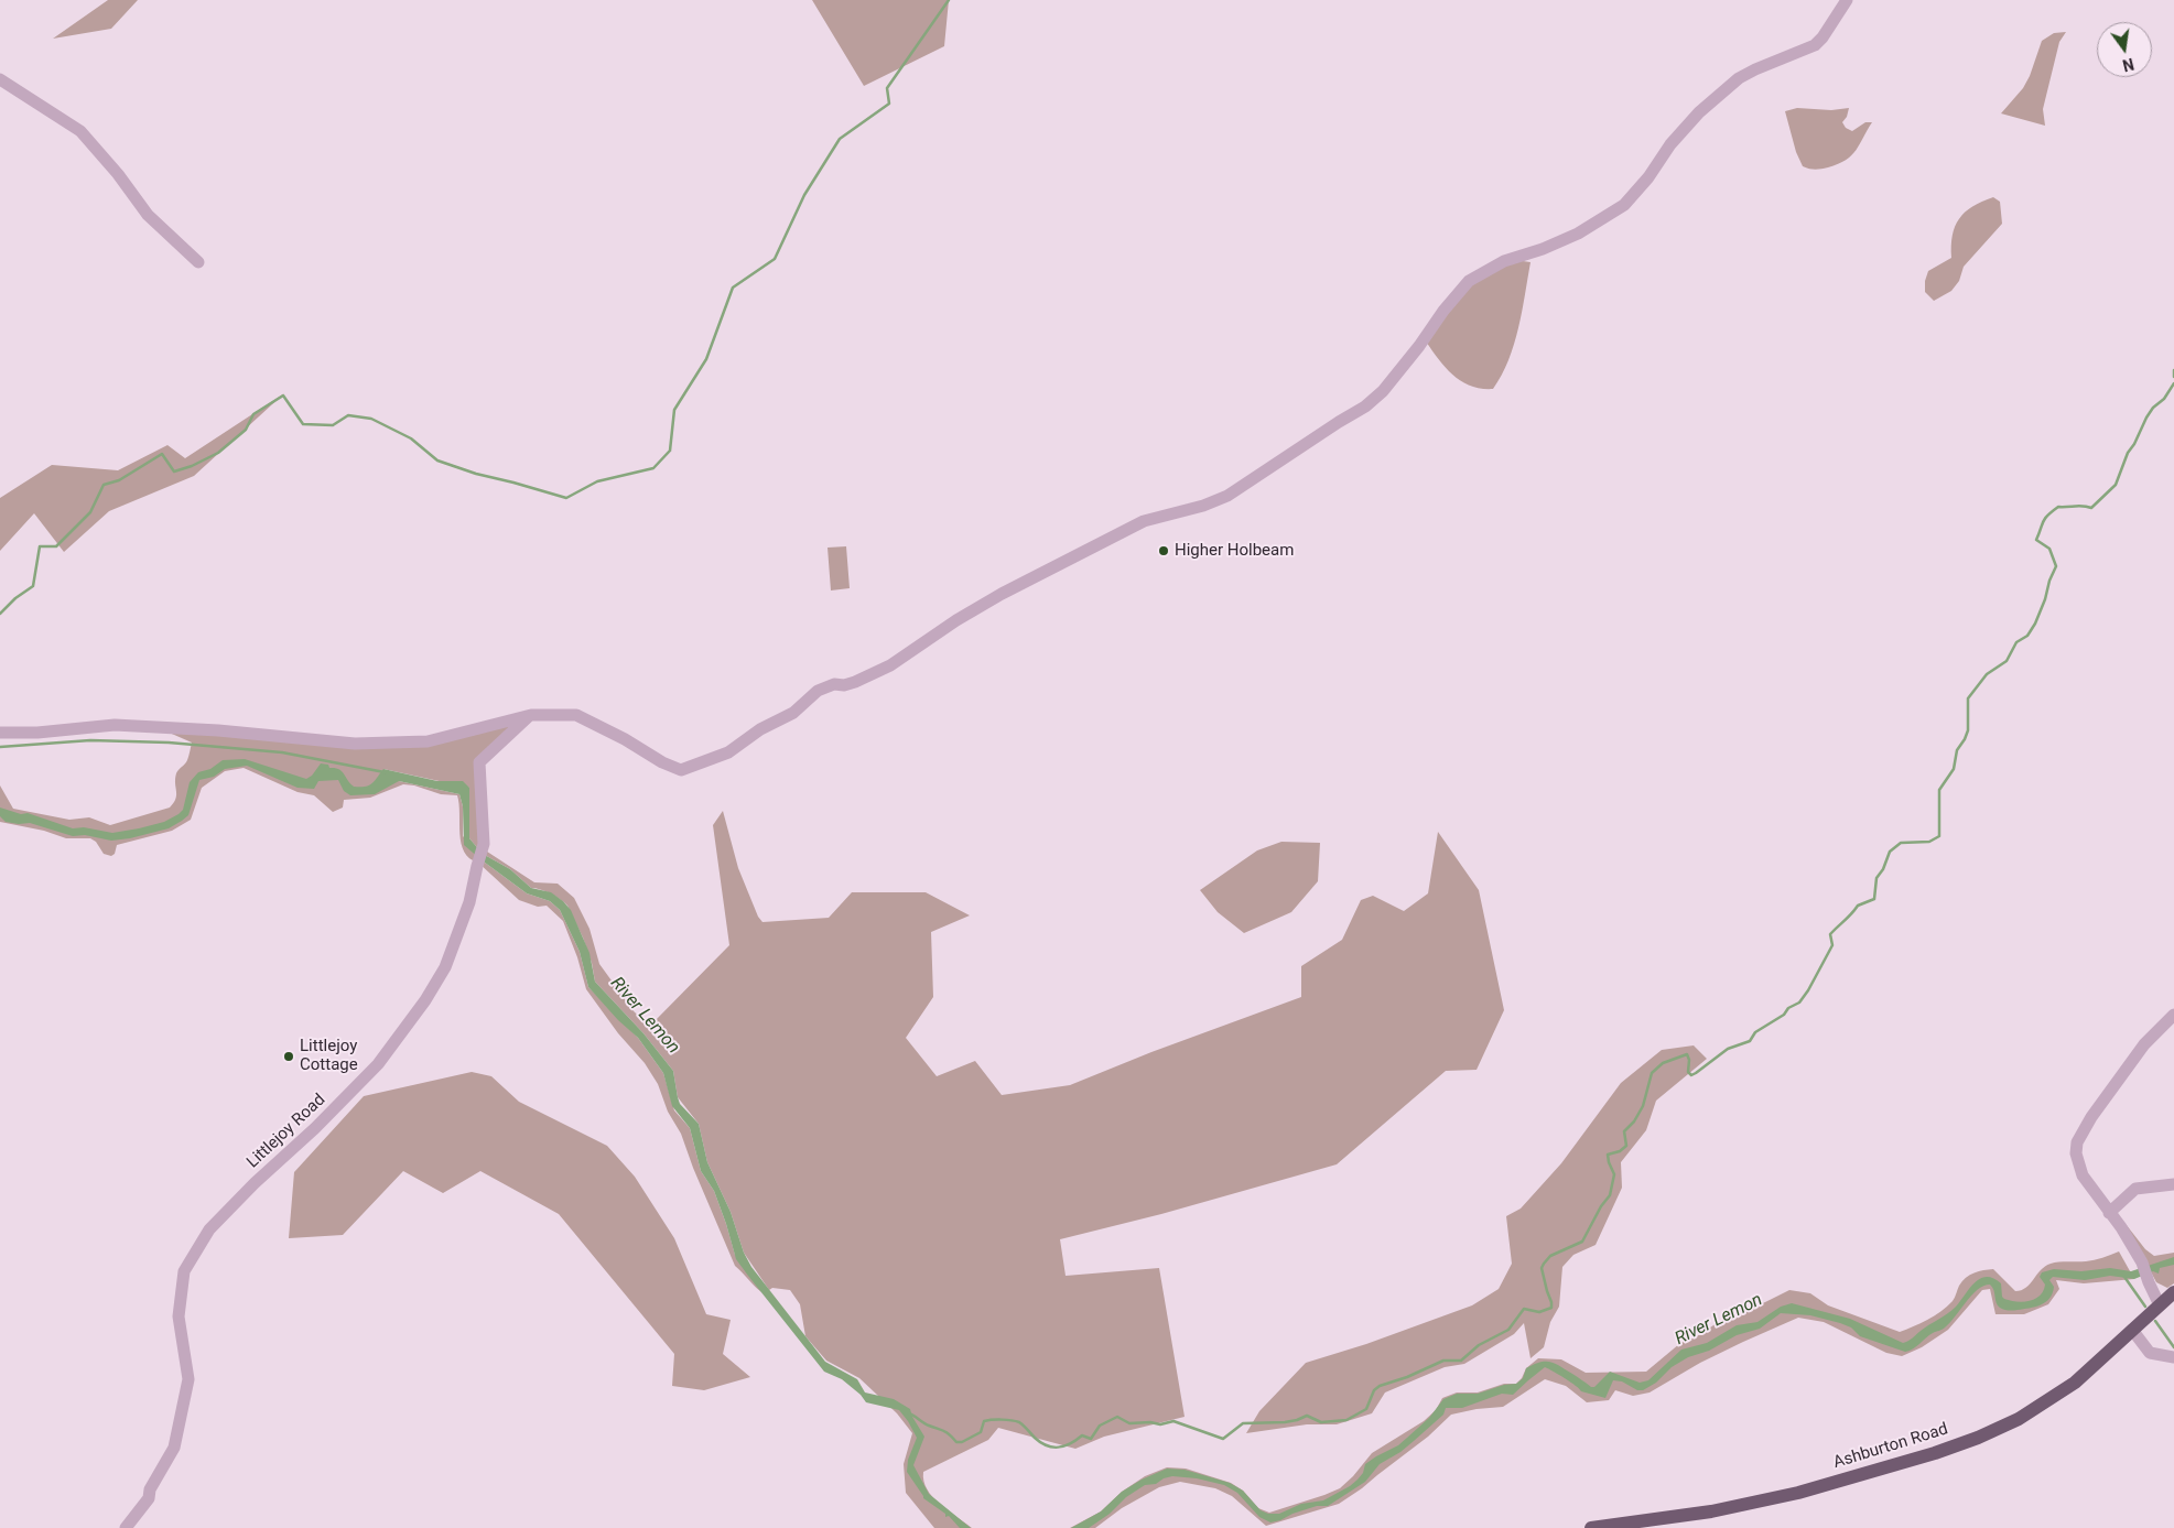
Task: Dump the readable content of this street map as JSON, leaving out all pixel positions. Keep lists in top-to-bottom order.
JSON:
{
  "streets": {
    "main road": ["Ashburton Road"],
    "street": ["Littlejoy Road"]
  },
  "water": ["River Lemon"],
  "places": ["Higher Holbeam", "Littlejoy Cottage"],
  "north": "bottom"
}
